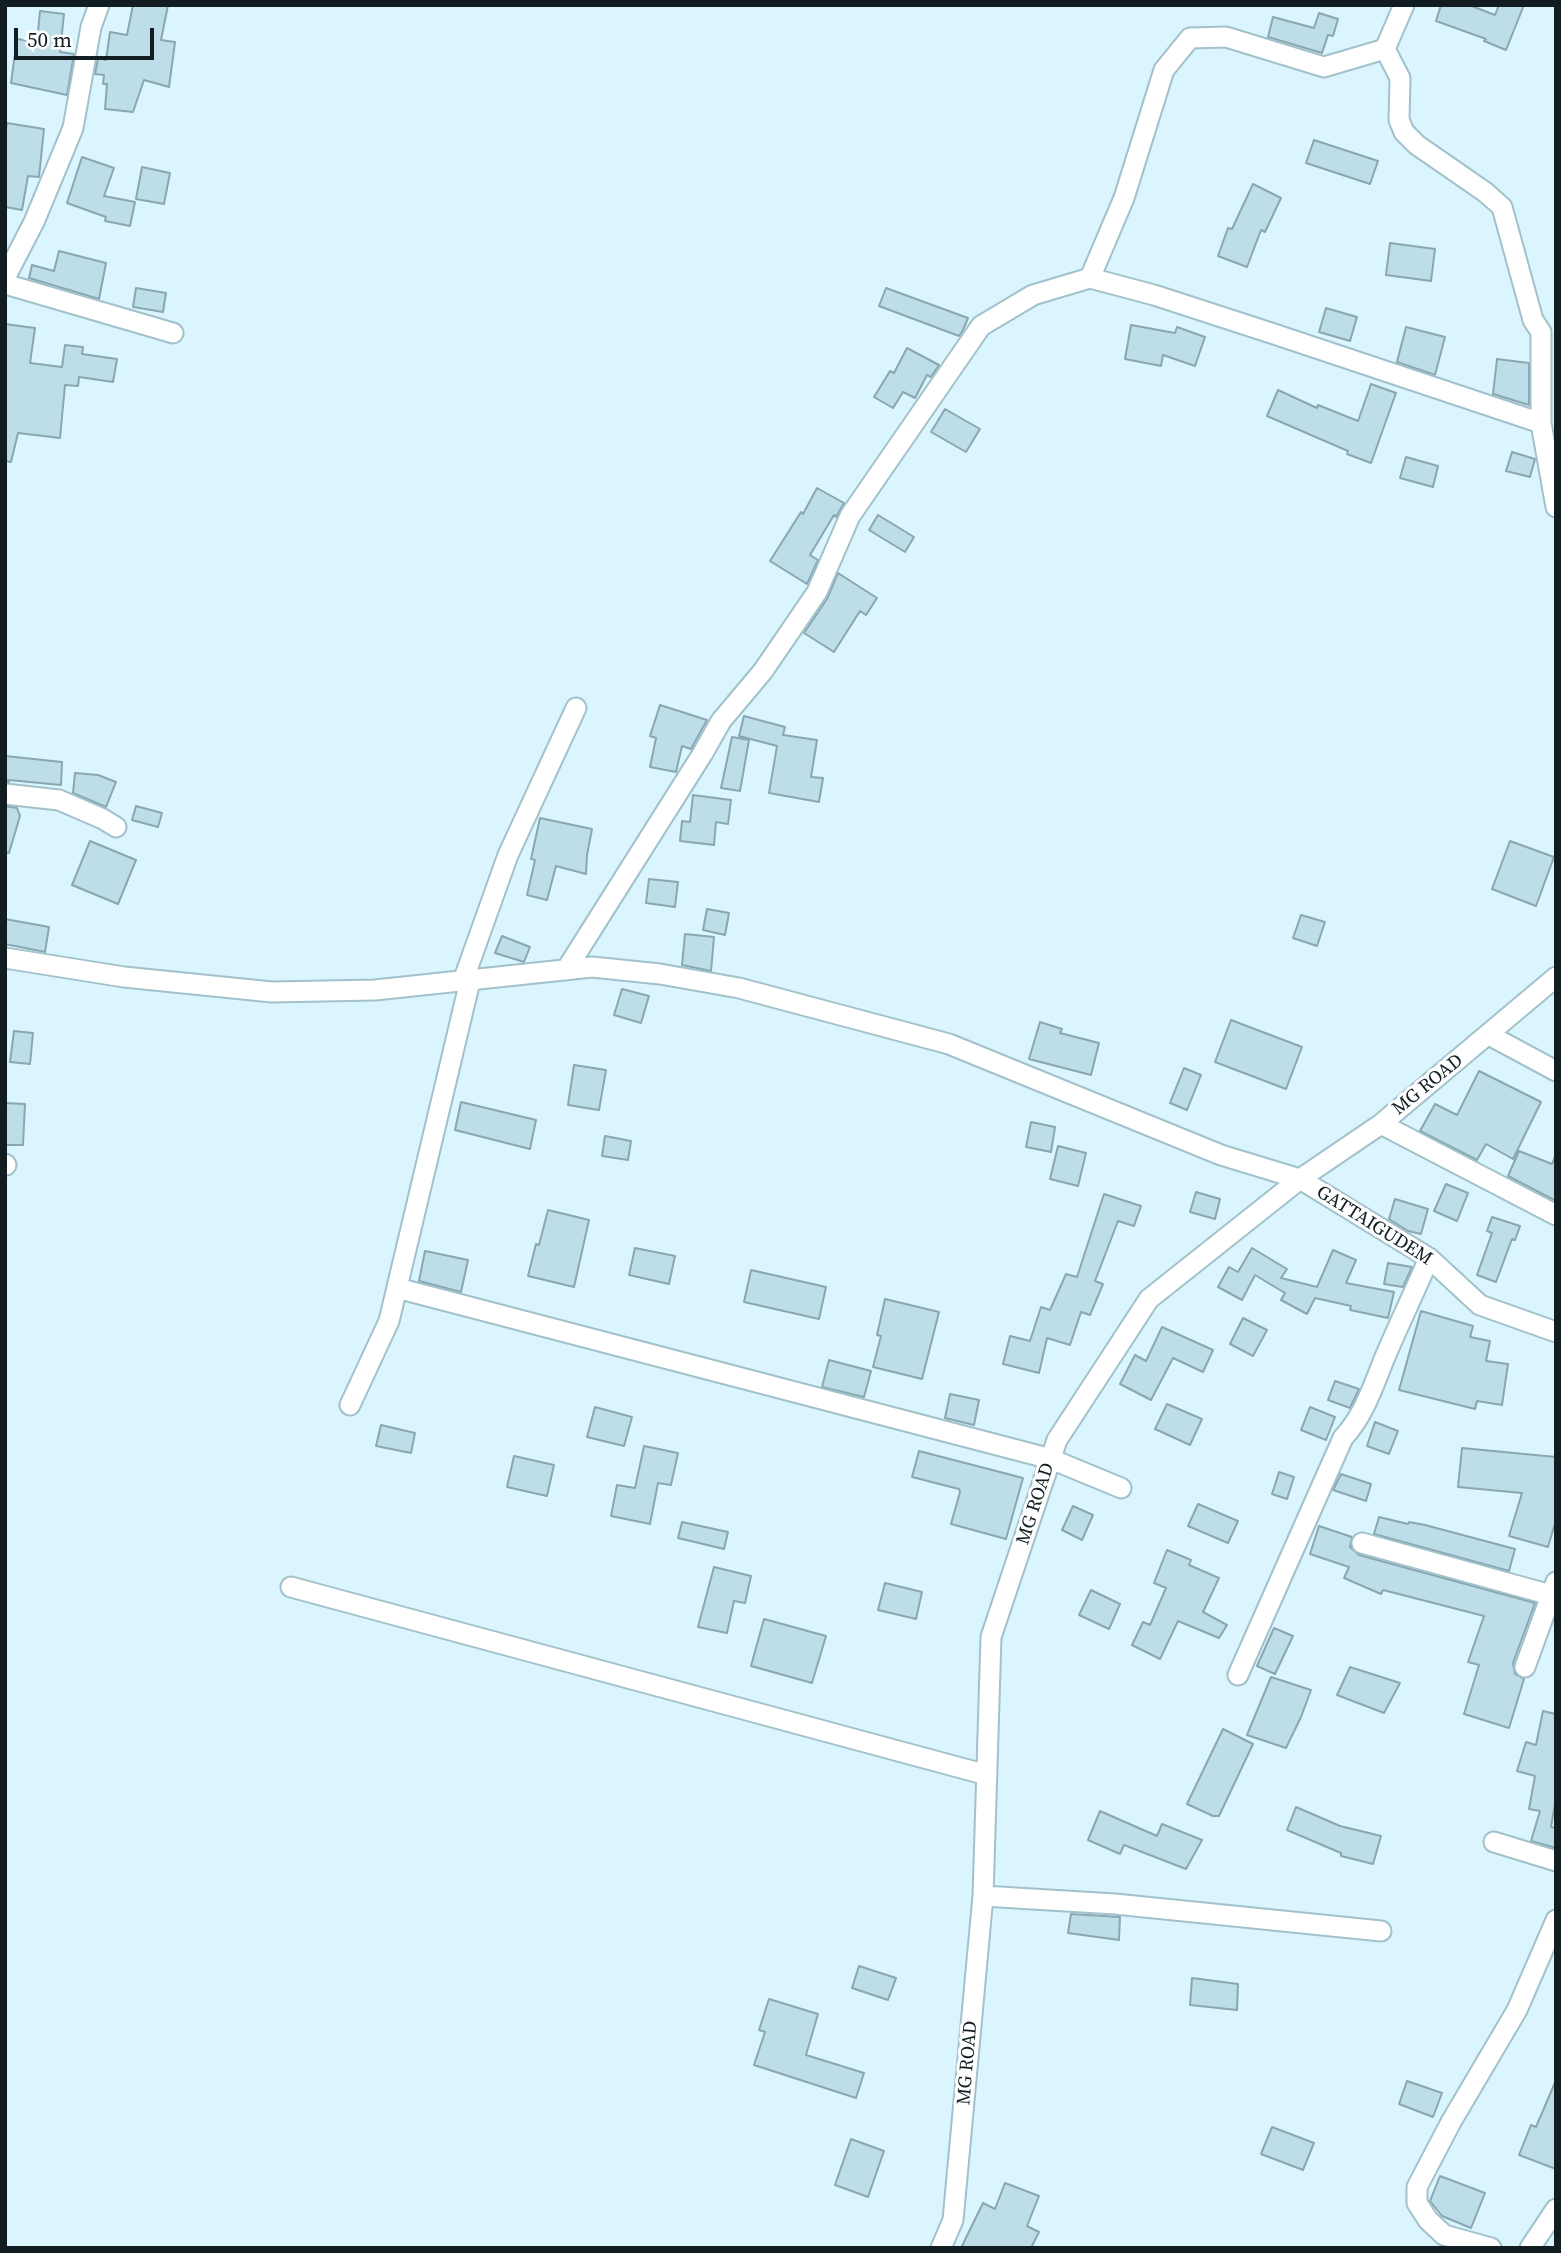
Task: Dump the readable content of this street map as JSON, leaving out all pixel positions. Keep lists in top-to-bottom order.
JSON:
{
  "streets": {
    "street": ["MG ROAD", "GATTAIGUDEM"]
  },
  "crossings": [
    ["MG ROAD", "GATTAIGUDEM"]
  ],
  "scale_bar": "50 m"
}
